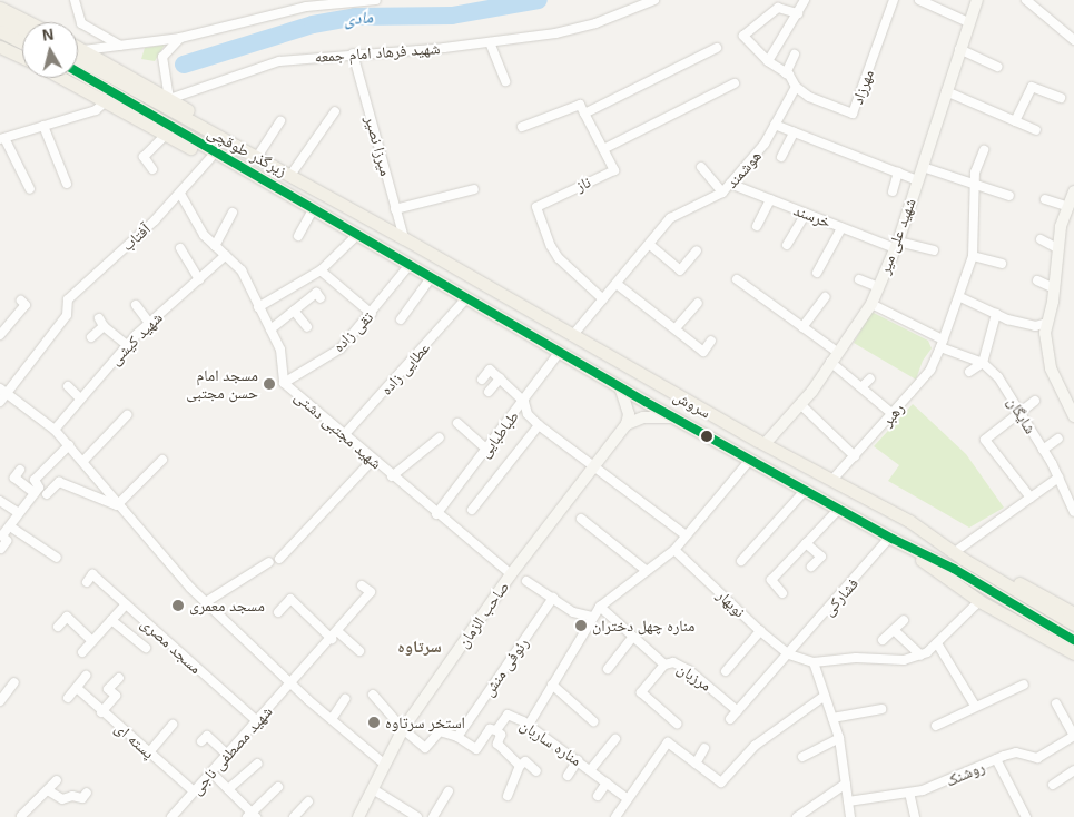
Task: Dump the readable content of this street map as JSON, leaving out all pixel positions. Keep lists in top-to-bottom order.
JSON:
{
  "streets": {
    "main road": ["زیرگذر طوقچی", "سروش"],
    "street": [
      "شهید فرهاد امام جمعه",
      "مهرزاد",
      "میرزا نصیر",
      "هوشمند",
      "ناز",
      "خرسند",
      "شهید علی میر",
      "آفتاب",
      "تقی زاده",
      "شهید کیشی",
      "عطایی زاده",
      "رهبر",
      "شایگان",
      "شهید مجتبی دشتی",
      "طباطبایی",
      "فشارکی",
      "نوبهار",
      "صاحب الزمان",
      "مسجد مصری",
      "رئوفی منش",
      "مرزبان",
      "پسته ای",
      "مناره ساربان",
      "شهید مصطفی ناجی",
      "روشنک"
    ]
  },
  "crossings": [
    ["شهید فرهاد امام جمعه", "میرزا نصیر"],
    ["مهرزاد", "هوشمند"],
    ["میرزا نصیر", "سروش"],
    ["زیرگذر طوقچی", "سروش"],
    ["هوشمند", "ناز"],
    ["هوشمند", "خرسند"],
    ["هوشمند", "سروش"],
    ["خرسند", "شهید علی میر"],
    ["شهید علی میر", "سروش"],
    ["آفتاب", "شهید مجتبی دشتی"],
    ["تقی زاده", "سروش"],
    ["تقی زاده", "شهید مجتبی دشتی"],
    ["شهید کیشی", "شهید مجتبی دشتی"],
    ["عطایی زاده", "سروش"],
    ["عطایی زاده", "شهید مجتبی دشتی"],
    ["سروش", "رهبر"],
    ["سروش", "طباطبایی"],
    ["سروش", "فشارکی"],
    ["رهبر", "شایگان"],
    ["شهید مجتبی دشتی", "طباطبایی"],
    ["شهید مجتبی دشتی", "صاحب الزمان"],
    ["فشارکی", "نوبهار"],
    ["فشارکی", "مرزبان"],
    ["صاحب الزمان", "مناره ساربان"],
    ["مسجد مصری", "شهید مصطفی ناجی"],
    ["رئوفی منش", "مناره ساربان"],
    ["پسته ای", "شهید مصطفی ناجی"]
  ],
  "districts": ["سرتاوه"],
  "water": ["مادی"],
  "places": [
    "مسجد امام حسن مجتبی",
    "مسجد معمری",
    "مناره چهل دختران",
    "استخر سرتاوه"
  ],
  "north": "top"
}
